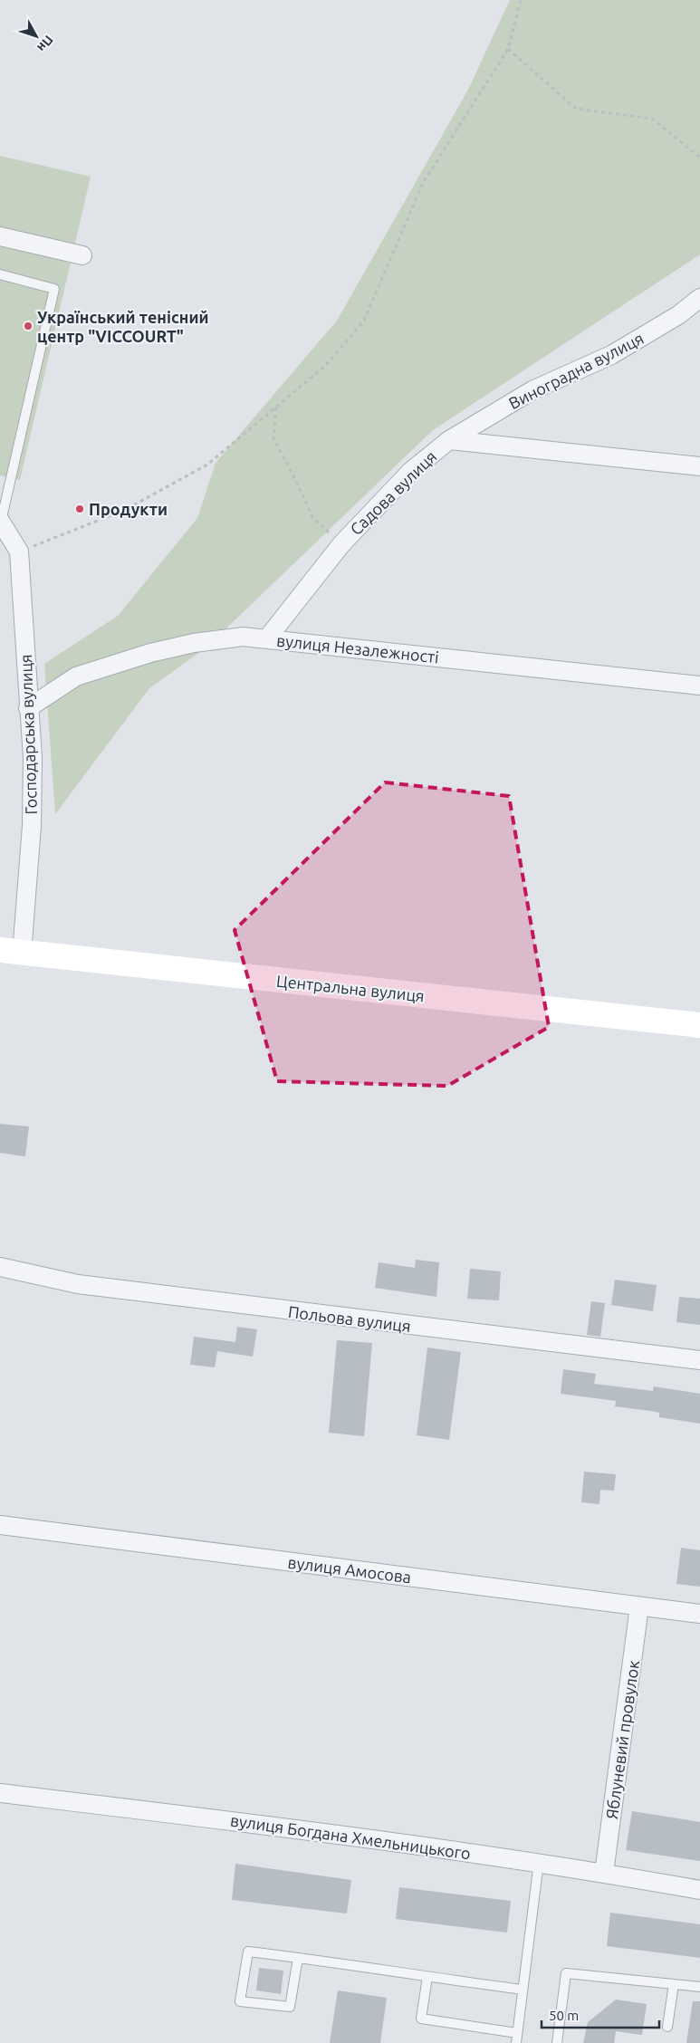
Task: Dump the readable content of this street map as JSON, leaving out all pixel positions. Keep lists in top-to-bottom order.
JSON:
{
  "streets": {
    "main road": ["Центральна вулиця"],
    "street": [
      "Виноградна вулиця",
      "Садова вулиця",
      "вулиця Незалежності",
      "Господарська вулиця",
      "Польова вулиця",
      "вулиця Амосова",
      "Яблуневий провулок",
      "вулиця Богдана Хмельницького"
    ]
  },
  "crossings": [
    ["Виноградна вулиця", "Садова вулиця"],
    ["Садова вулиця", "вулиця Незалежності"],
    ["вулиця Незалежності", "Господарська вулиця"],
    ["Господарська вулиця", "Центральна вулиця"],
    ["вулиця Амосова", "Яблуневий провулок"],
    ["Яблуневий провулок", "вулиця Богдана Хмельницького"]
  ],
  "places": ["Український тенісний центр \"VICCOURT\"", "Продукти"],
  "scale_bar": "50 m",
  "north": "bottom right"
}
